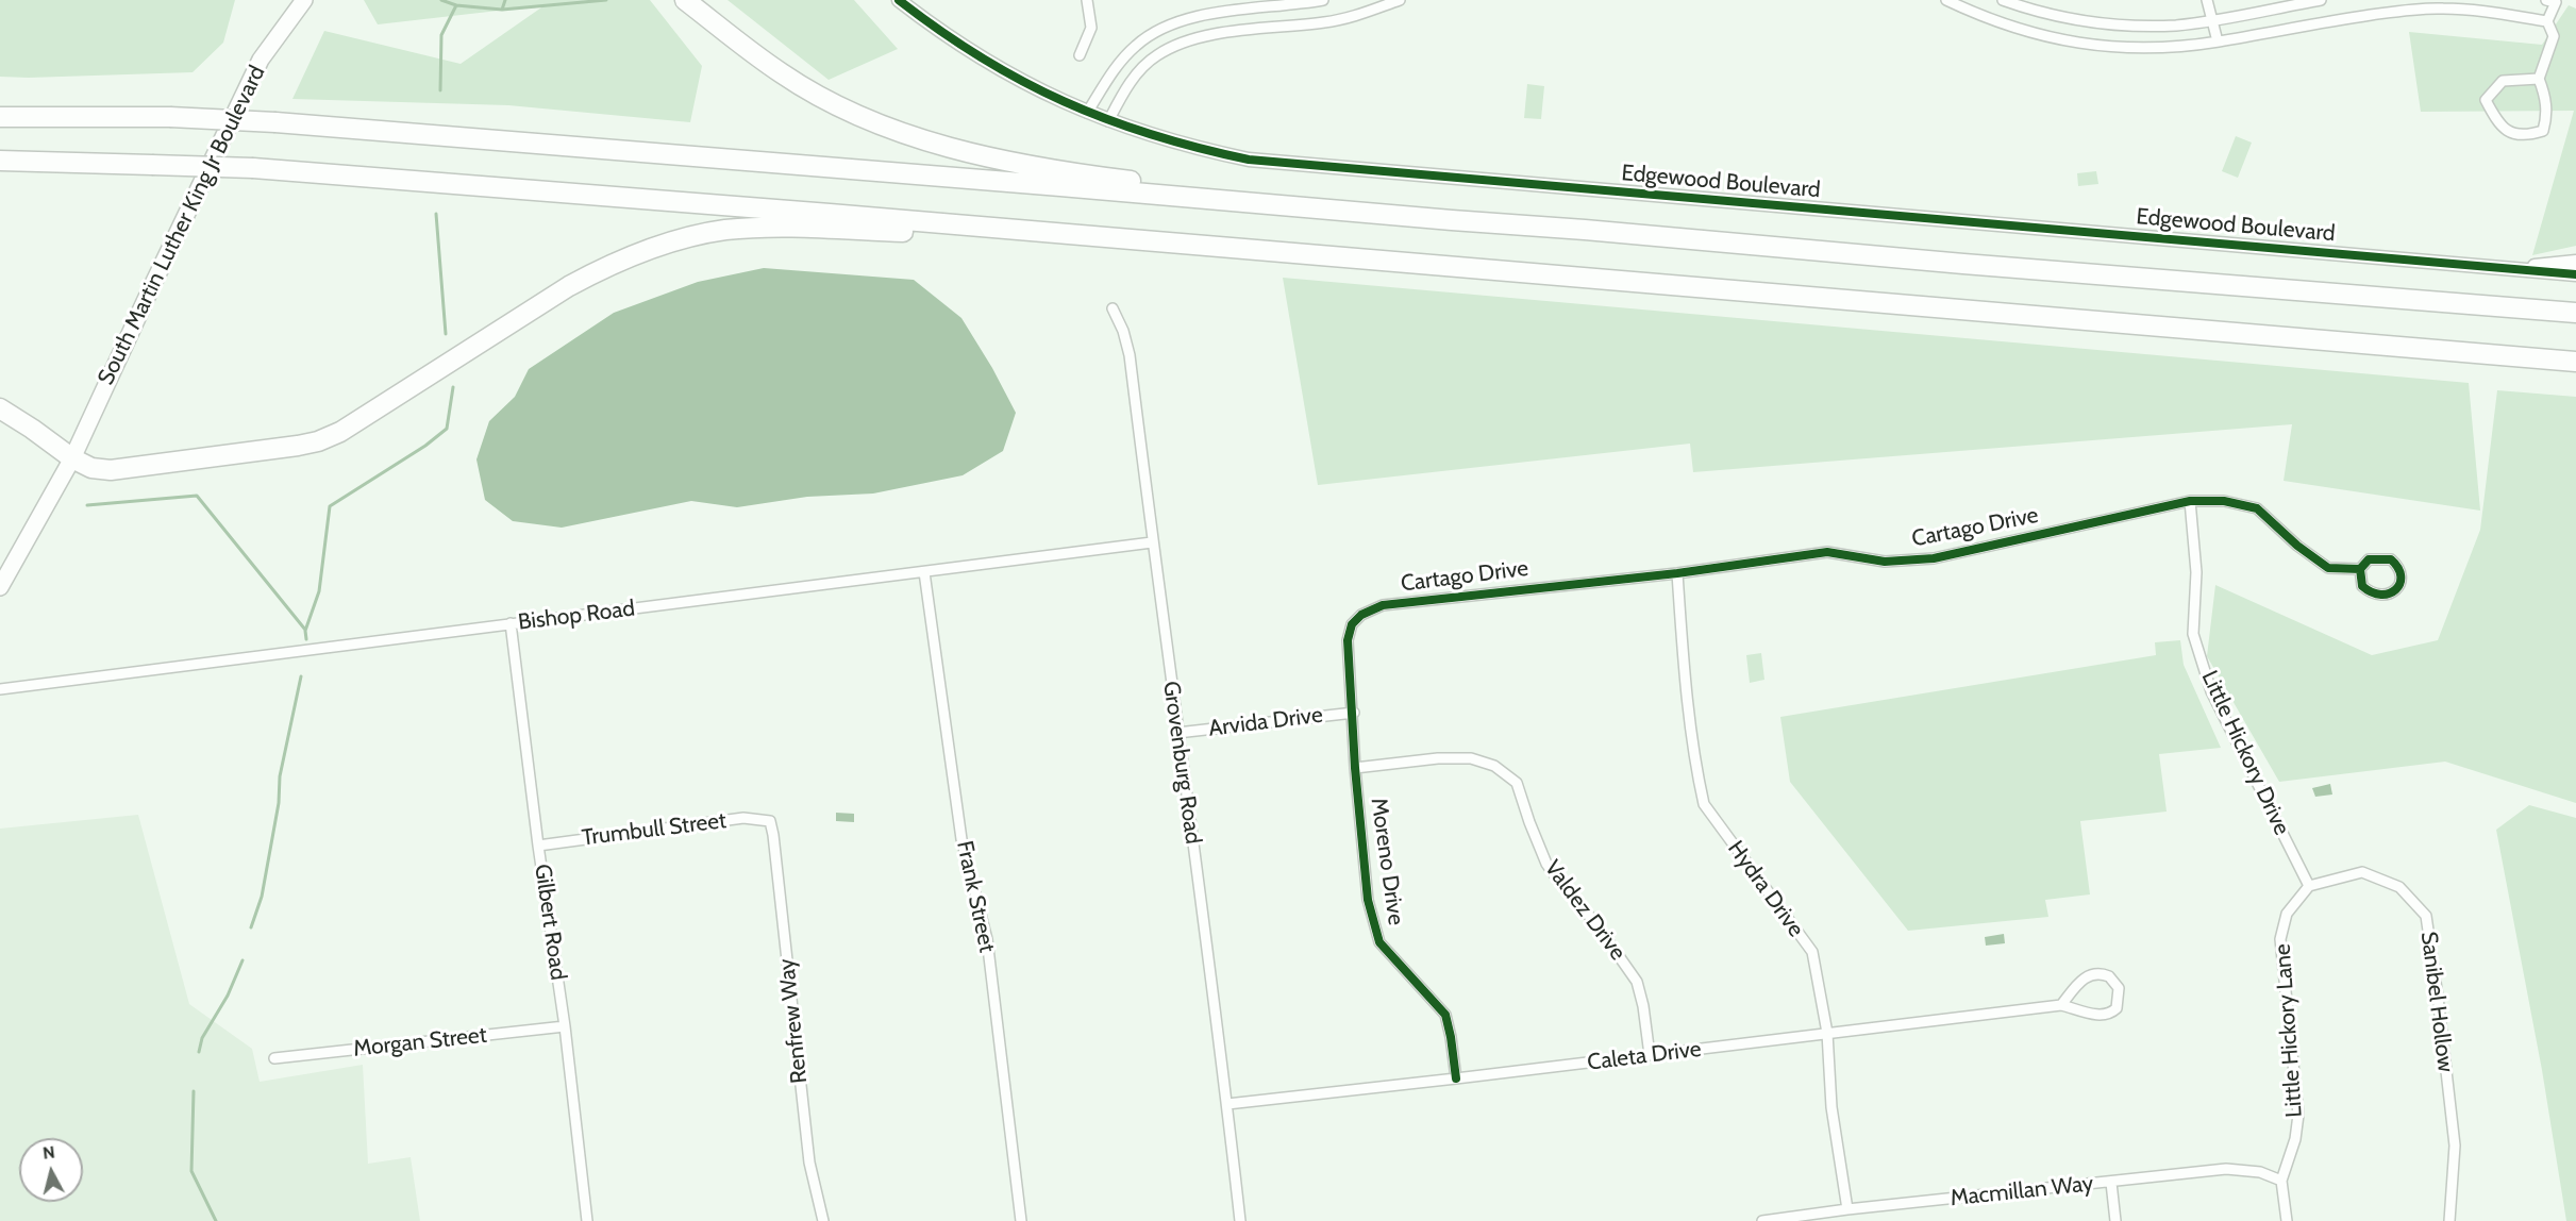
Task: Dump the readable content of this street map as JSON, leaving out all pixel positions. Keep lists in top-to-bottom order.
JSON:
{
  "streets": {
    "main road": ["South Martin Luther King Jr Boulevard"],
    "street": [
      "Edgewood Boulevard",
      "Cartago Drive",
      "Bishop Road",
      "Arvida Drive",
      "Little Hickory Drive",
      "Grovenburg Road",
      "Trumbull Street",
      "Moreno Drive",
      "Hydra Drive",
      "Frank Street",
      "Valdez Drive",
      "Gilbert Road",
      "Sanibel Hollow",
      "Renfrew Way",
      "Little Hickory Lane",
      "Morgan Street",
      "Caleta Drive",
      "Macmillan Way"
    ]
  },
  "crossings": [
    ["Cartago Drive", "Little Hickory Drive"],
    ["Cartago Drive", "Moreno Drive"],
    ["Cartago Drive", "Hydra Drive"],
    ["Bishop Road", "Grovenburg Road"],
    ["Bishop Road", "Frank Street"],
    ["Bishop Road", "Gilbert Road"],
    ["Arvida Drive", "Grovenburg Road"],
    ["Arvida Drive", "Moreno Drive"],
    ["Little Hickory Drive", "Sanibel Hollow"],
    ["Little Hickory Drive", "Little Hickory Lane"],
    ["Grovenburg Road", "Caleta Drive"],
    ["Trumbull Street", "Gilbert Road"],
    ["Trumbull Street", "Renfrew Way"],
    ["Moreno Drive", "Valdez Drive"],
    ["Moreno Drive", "Caleta Drive"],
    ["Hydra Drive", "Caleta Drive"],
    ["Hydra Drive", "Macmillan Way"],
    ["Valdez Drive", "Caleta Drive"],
    ["Gilbert Road", "Morgan Street"],
    ["Sanibel Hollow", "Little Hickory Lane"],
    ["Little Hickory Lane", "Macmillan Way"]
  ],
  "north": "top"
}
